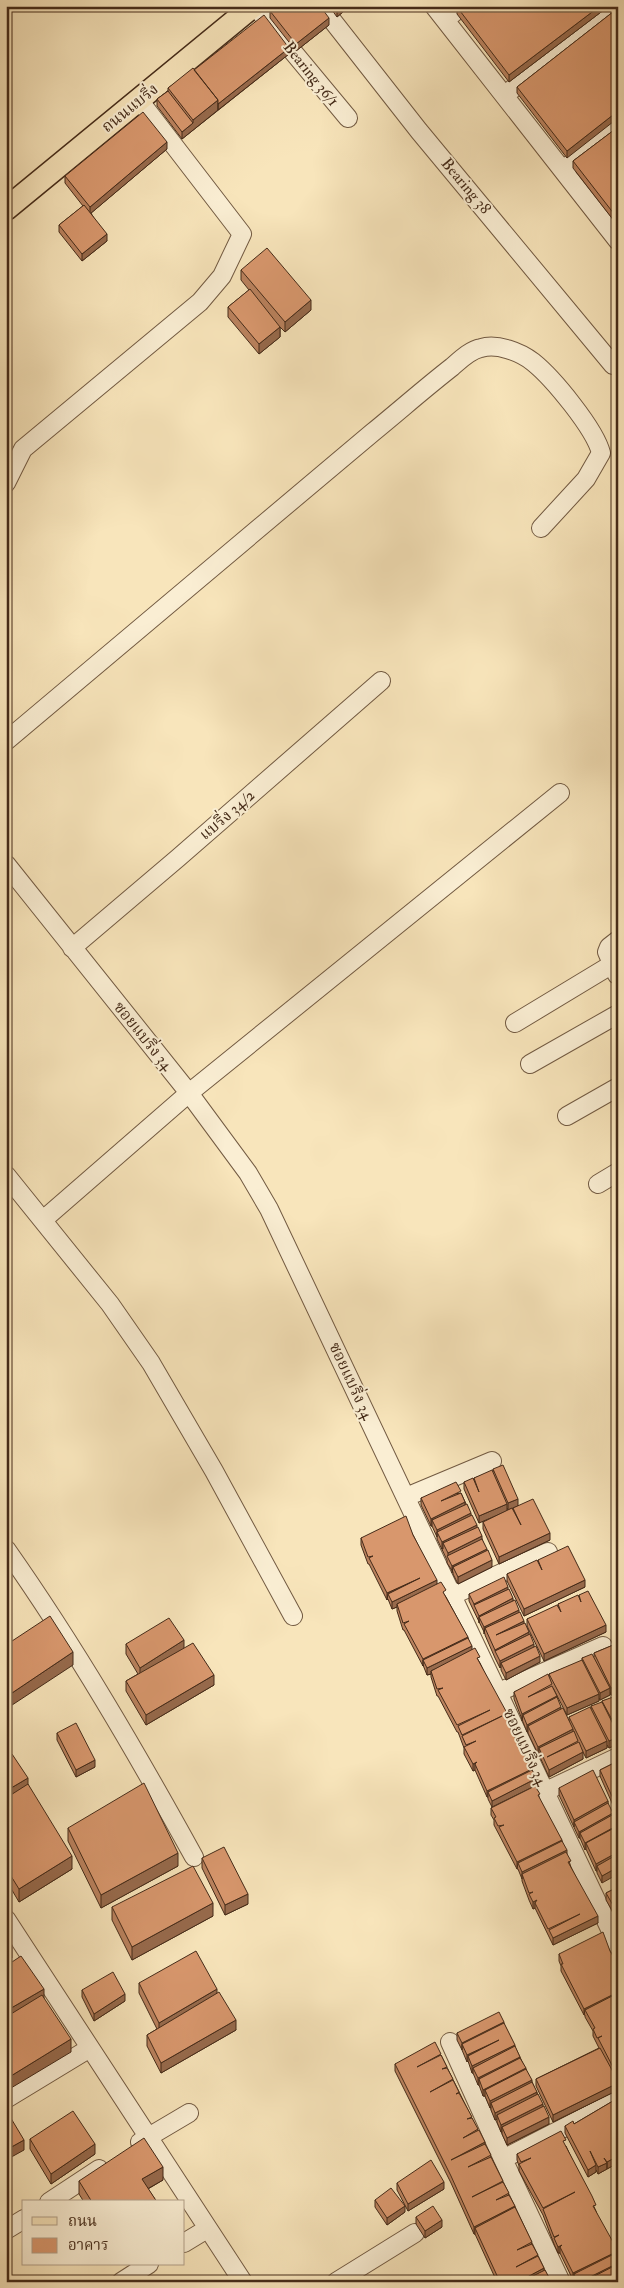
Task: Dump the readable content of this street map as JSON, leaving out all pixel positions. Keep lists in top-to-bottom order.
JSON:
{
  "streets": {
    "main road": ["ถนนแบริ่ง"],
    "street": [
      "Bearing 36/1",
      "Bearing 38",
      "แบริ่ง 34/2",
      "ซอยแบริ่ง 34"
    ]
  },
  "crossings": [
    ["Bearing 36/1", "ถนนแบริ่ง"],
    ["แบริ่ง 34/2", "ซอยแบริ่ง 34"]
  ],
  "legend": ["ถนน", "อาคาร"]
}
